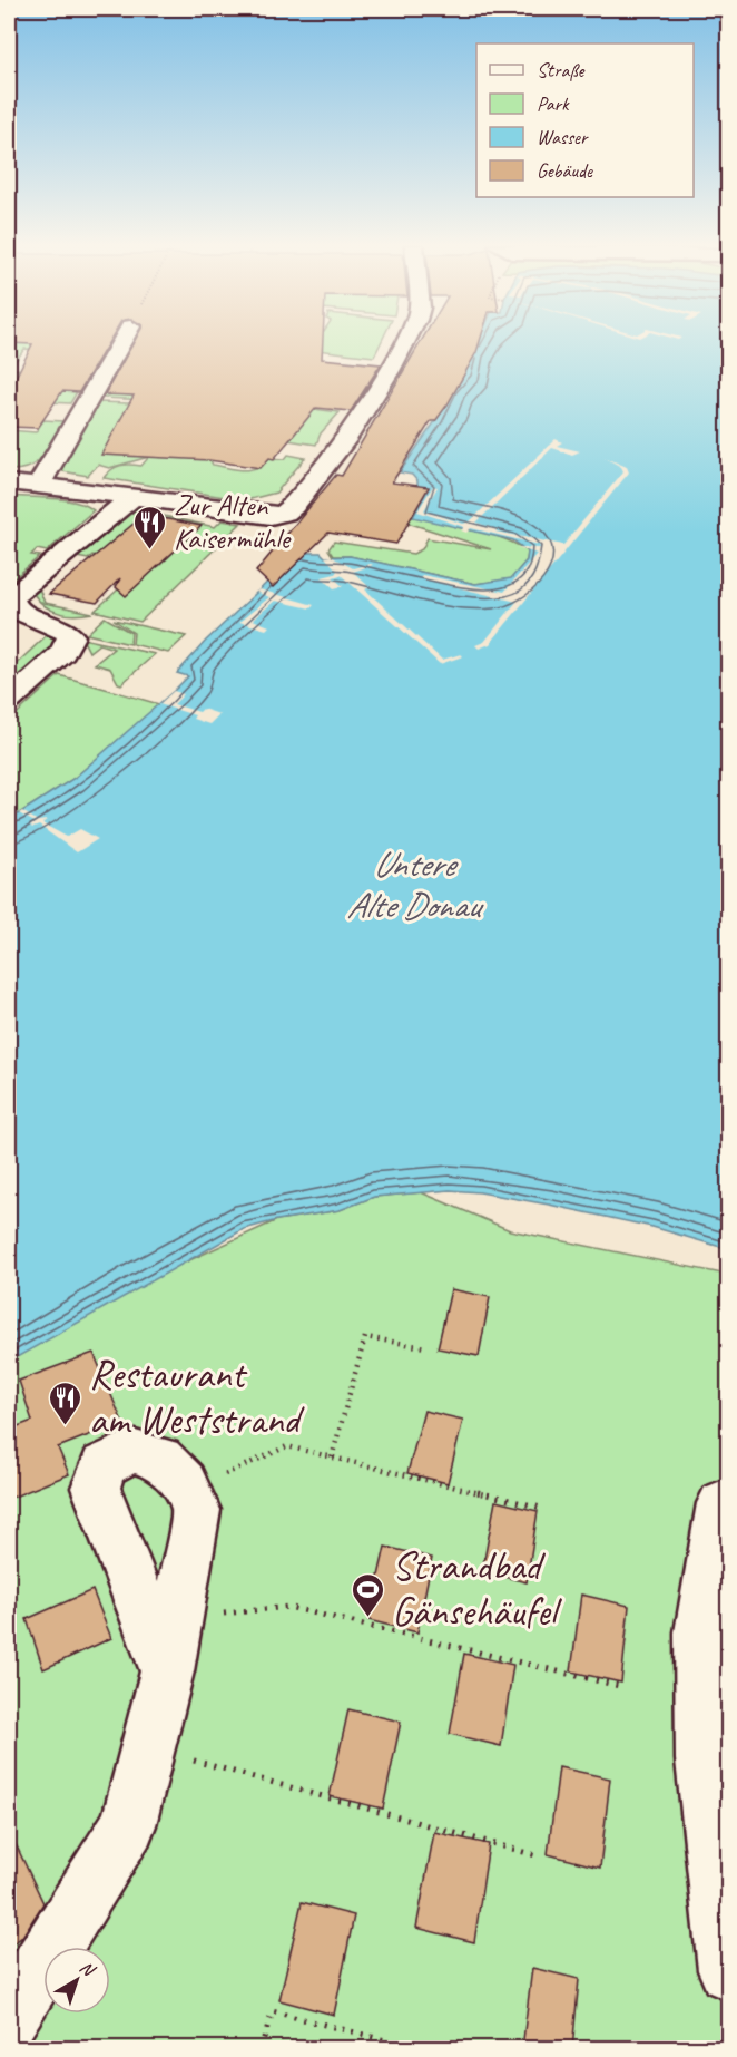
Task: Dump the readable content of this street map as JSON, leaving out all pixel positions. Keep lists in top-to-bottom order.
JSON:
{
  "water": ["Untere Alte Donau"],
  "places": {
    "restaurant": ["Zur Alten Kaisermühle", "Restaurant am Weststrand"],
    "sports": ["Strandbad Gänsehäufel"]
  },
  "legend": [
    "Straße",
    "Park",
    "Wasser",
    "Gebäude"
  ],
  "north": "top right"
}
